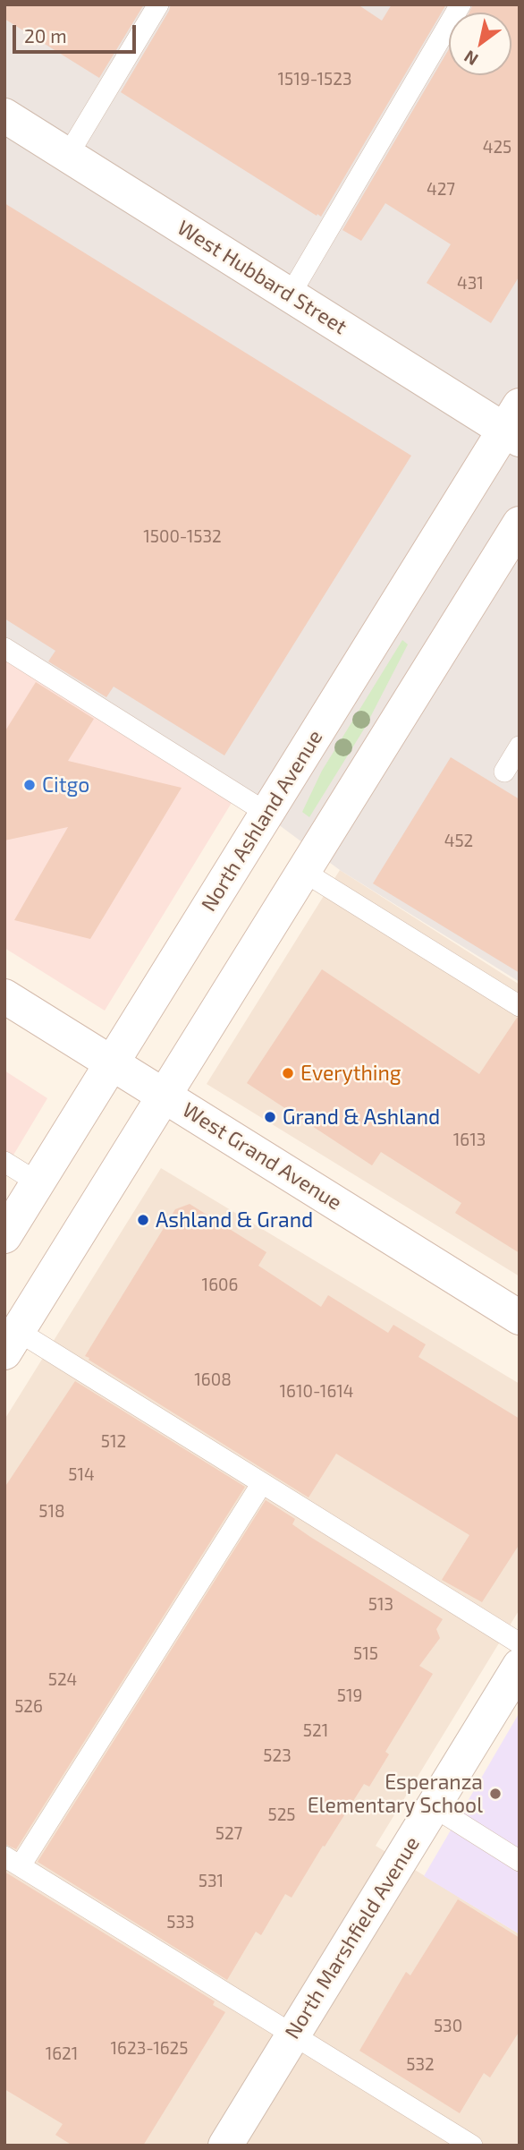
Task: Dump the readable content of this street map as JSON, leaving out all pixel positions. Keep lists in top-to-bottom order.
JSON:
{
  "streets": {
    "main road": [
      "West Hubbard Street",
      "North Ashland Avenue",
      "West Grand Avenue",
      "North Marshfield Avenue"
    ]
  },
  "crossings": [
    ["West Hubbard Street", "North Ashland Avenue"],
    ["North Ashland Avenue", "West Grand Avenue"]
  ],
  "places": [
    "Citgo",
    "Everything",
    "Grand & Ashland",
    "Ashland & Grand",
    "Esperanza Elementary School"
  ],
  "house_numbers": [
    "1519-1523",
    "425",
    "427",
    "431",
    "1500-1532",
    "452",
    "1613",
    "1606",
    "1608",
    "1610-1614",
    "512",
    "514",
    "518",
    "513",
    "515",
    "524",
    "519",
    "526",
    "521",
    "523",
    "525",
    "527",
    "531",
    "533",
    "530",
    "1623-1625",
    "1621",
    "532"
  ],
  "scale_bar": "20 m",
  "north": "bottom left"
}
